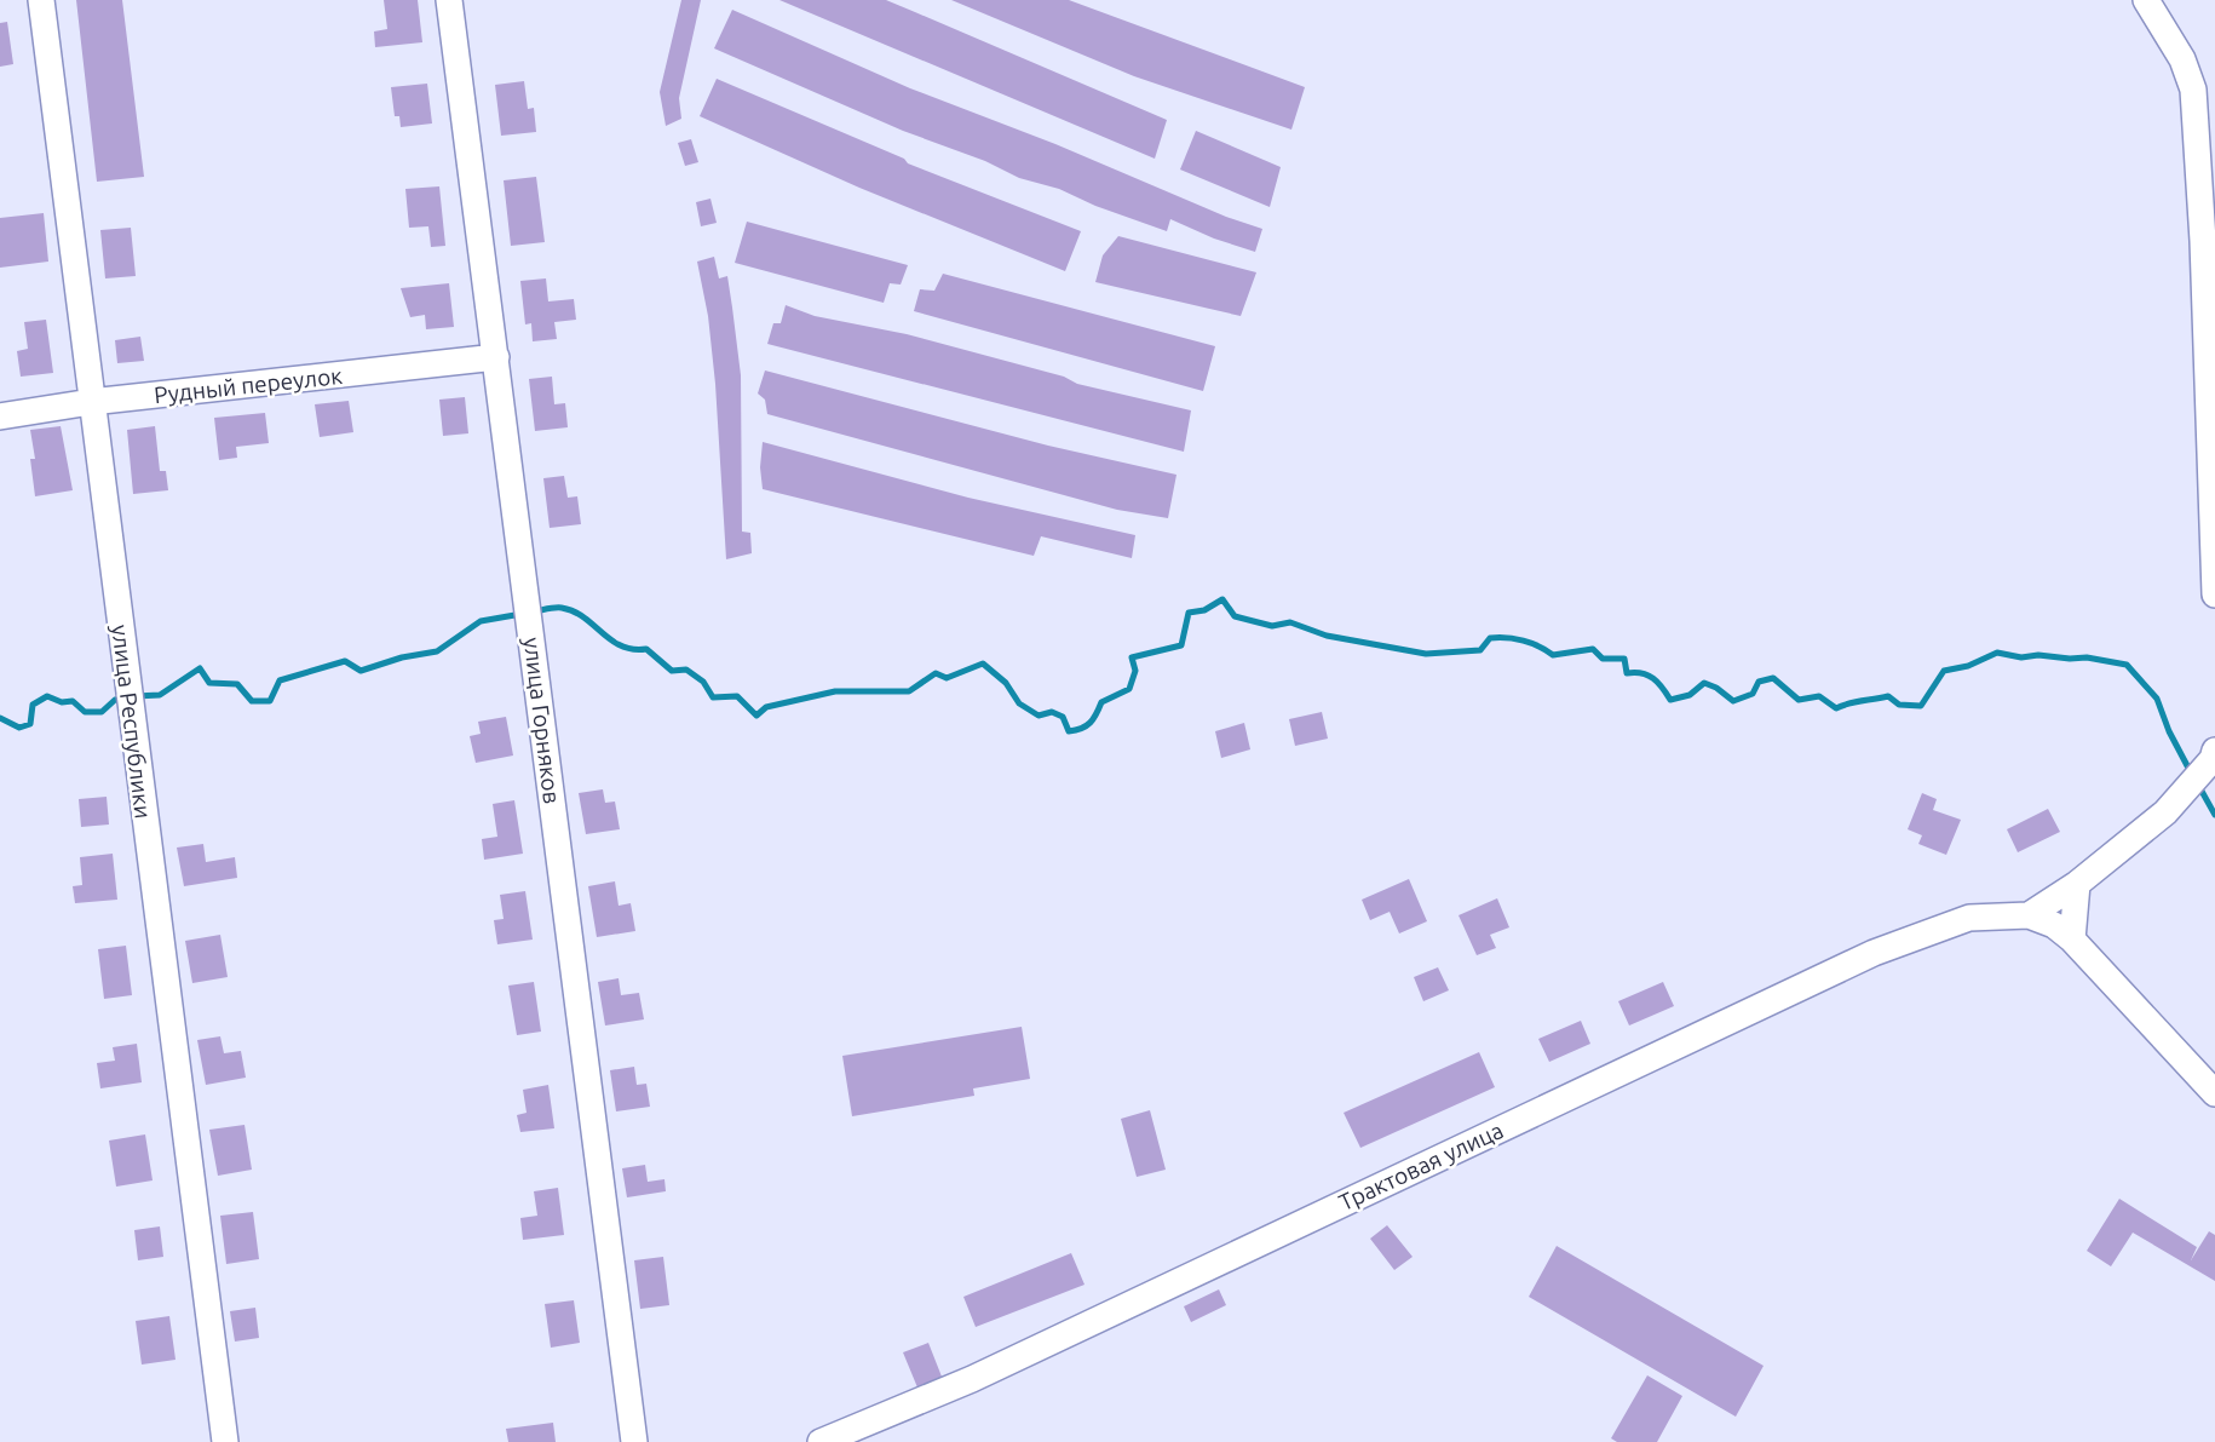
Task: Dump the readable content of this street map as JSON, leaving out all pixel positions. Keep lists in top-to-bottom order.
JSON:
{
  "streets": {
    "street": [
      "Рудный переулок",
      "улица Горняков",
      "улица Республики",
      "Трактовая улица"
    ]
  },
  "crossings": [
    ["Рудный переулок", "улица Горняков"],
    ["Рудный переулок", "улица Республики"]
  ]
}
